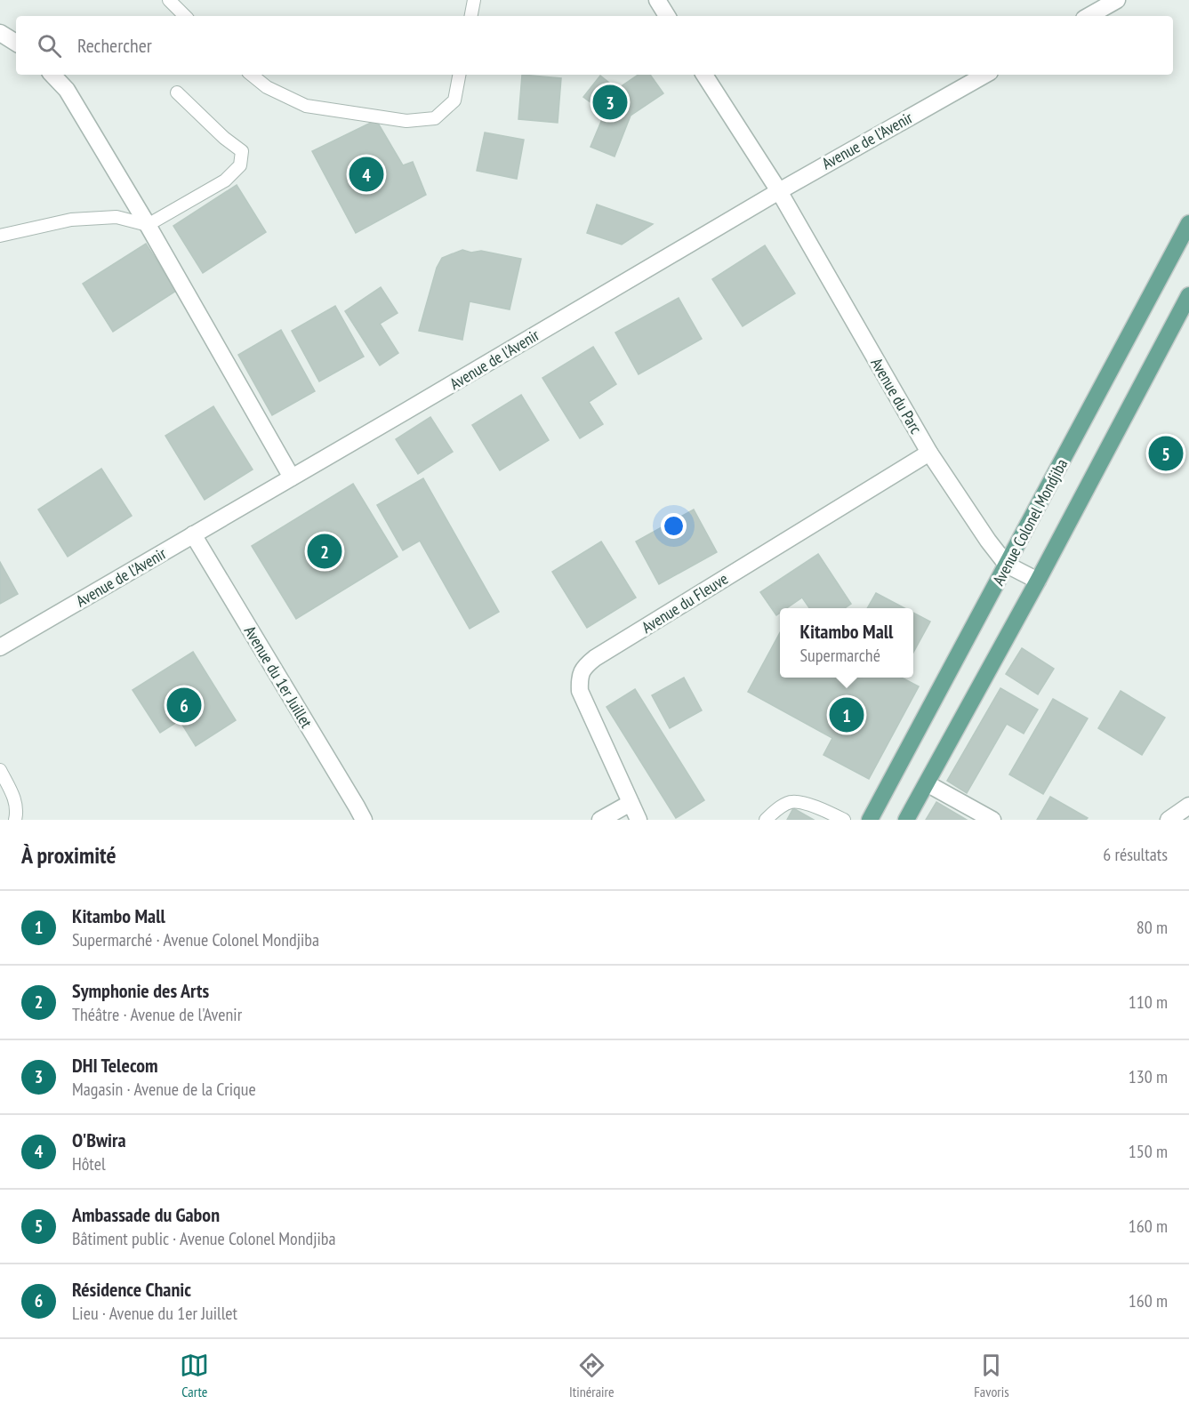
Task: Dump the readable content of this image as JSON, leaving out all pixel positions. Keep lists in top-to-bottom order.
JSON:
{
  "streets": {
    "main road": ["Avenue Colonel Mondjiba"],
    "street": [
      "Avenue de l'Avenir",
      "Avenue du Parc",
      "Avenue du Fleuve",
      "Avenue du 1er Juillet"
    ]
  },
  "crossings": [
    ["Avenue de l'Avenir", "Avenue du Parc"],
    ["Avenue de l'Avenir", "Avenue du 1er Juillet"],
    ["Avenue du Parc", "Avenue Colonel Mondjiba"],
    ["Avenue du Parc", "Avenue du Fleuve"]
  ],
  "page": {
    "search": "Rechercher",
    "pins": [
      "3",
      "4",
      "5",
      "2",
      "6",
      "1"
    ],
    "popup": ["Kitambo Mall", "Supermarché"],
    "heading": ["À proximité", "6 résultats"],
    "list": [
      {
        "mark": "1",
        "name": "Kitambo Mall",
        "note": "Supermarché · Avenue Colonel Mondjiba",
        "value": "80 m"
      },
      {
        "mark": "2",
        "name": "Symphonie des Arts",
        "note": "Théâtre · Avenue de l'Avenir",
        "value": "110 m"
      },
      {
        "mark": "3",
        "name": "DHI Telecom",
        "note": "Magasin · Avenue de la Crique",
        "value": "130 m"
      },
      {
        "mark": "4",
        "name": "O'Bwira",
        "note": "Hôtel",
        "value": "150 m"
      },
      {
        "mark": "5",
        "name": "Ambassade du Gabon",
        "note": "Bâtiment public · Avenue Colonel Mondjiba",
        "value": "160 m"
      },
      {
        "mark": "6",
        "name": "Résidence Chanic",
        "note": "Lieu · Avenue du 1er Juillet",
        "value": "160 m"
      }
    ],
    "nav": ["Carte", "Itinéraire", "Favoris"]
  }
}
